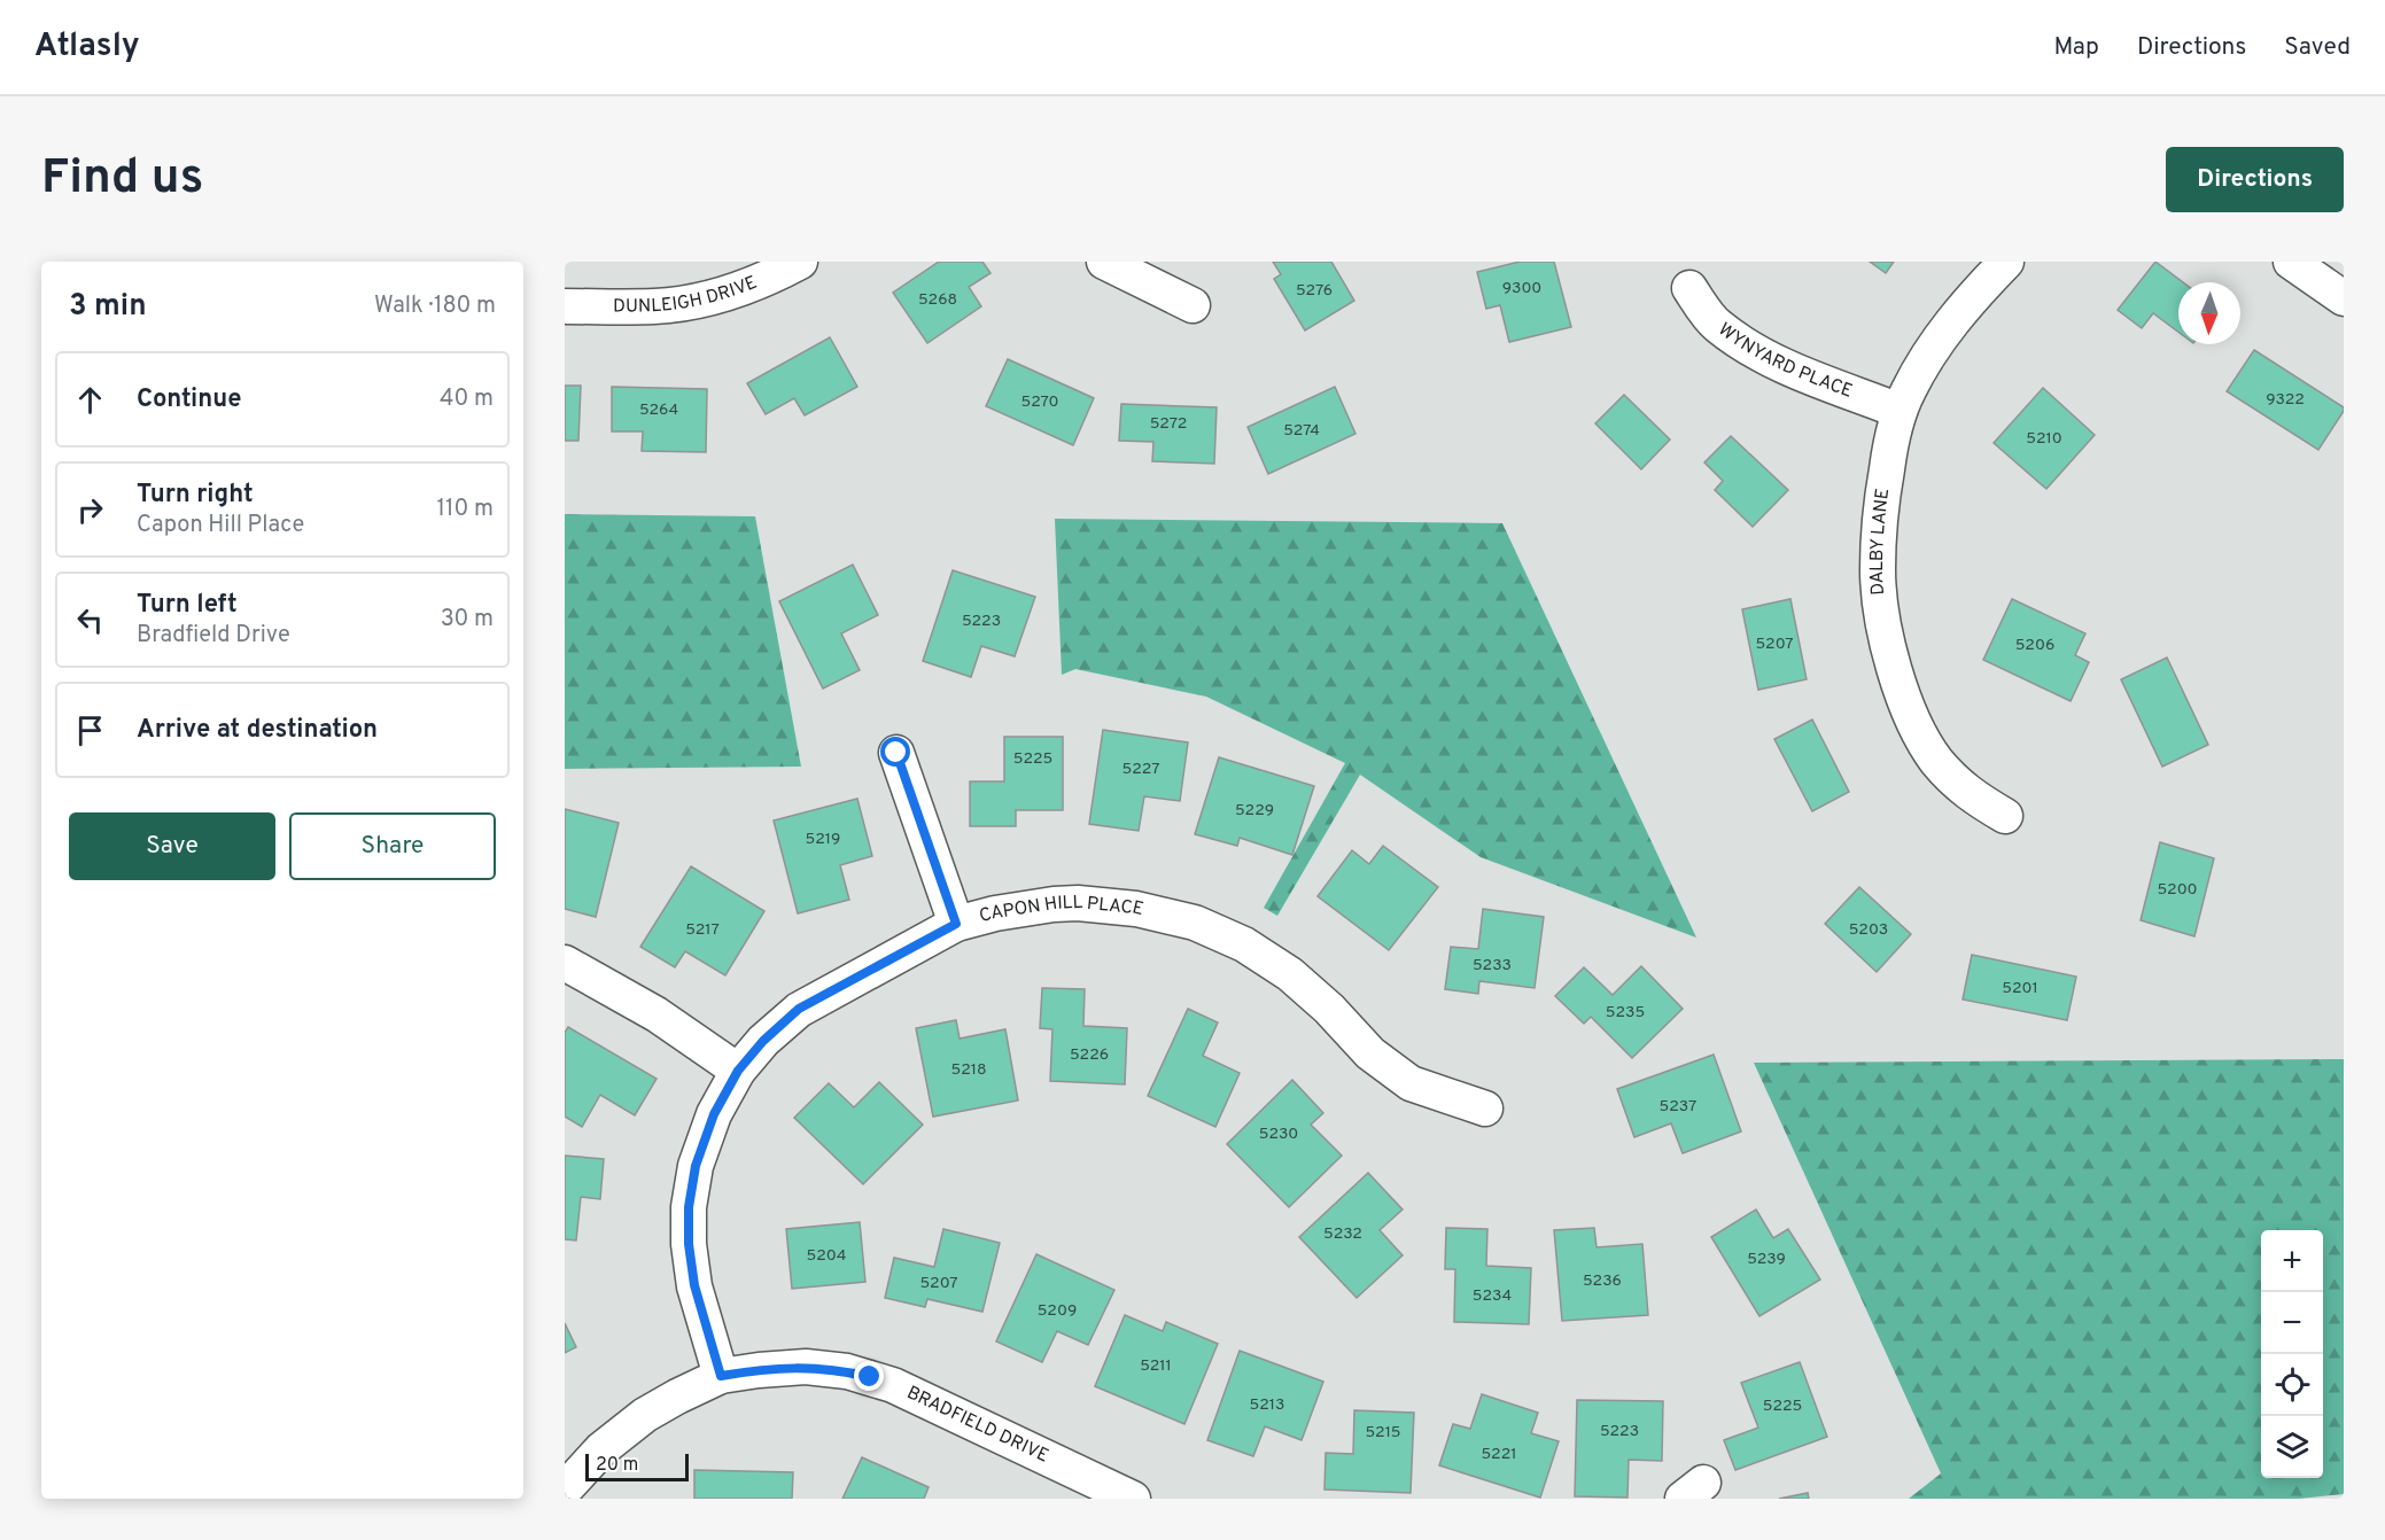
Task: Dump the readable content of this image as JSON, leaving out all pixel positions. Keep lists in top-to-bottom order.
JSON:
{
  "streets": {
    "street": [
      "DUNLEIGH DRIVE",
      "WYNYARD PLACE",
      "DALBY LANE",
      "CAPON HILL PLACE",
      "BRADFIELD DRIVE"
    ]
  },
  "crossings": [
    ["WYNYARD PLACE", "DALBY LANE"],
    ["CAPON HILL PLACE", "BRADFIELD DRIVE"]
  ],
  "house_numbers": [
    "9300",
    "5276",
    "5268",
    "9322",
    "5270",
    "5264",
    "5272",
    "5274",
    "5210",
    "5223",
    "5207",
    "5206",
    "5225",
    "5227",
    "5229",
    "5219",
    "5200",
    "5217",
    "5203",
    "5233",
    "5201",
    "5235",
    "5226",
    "5218",
    "5237",
    "5230",
    "5232",
    "5204",
    "5239",
    "5236",
    "5207",
    "5234",
    "5209",
    "5211",
    "5213",
    "5225",
    "5223",
    "5215",
    "5221"
  ],
  "scale_bar": "20 m",
  "north": "bottom",
  "page": {
    "header": "Atlasly",
    "nav": ["Map", "Directions", "Saved"],
    "buttons": [
      "Directions",
      ["Save", "Share"]
    ],
    "title": "Find us",
    "heading": ["3 min", "Walk · 180 m"],
    "list": [
      ["Continue", "40 m"],
      ["Turn right", "Capon Hill Place", "110 m"],
      ["Turn left", "Bradfield Drive", "30 m"],
      "Arrive at destination"
    ],
    "map_buttons": ["+", "−"],
    "scale": "20 m"
  }
}
